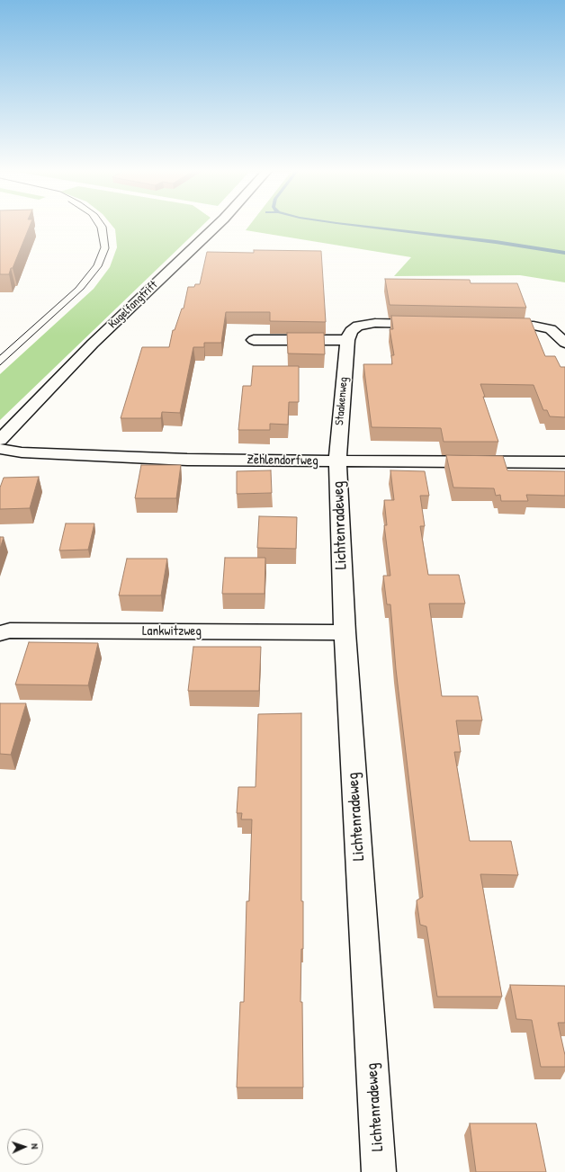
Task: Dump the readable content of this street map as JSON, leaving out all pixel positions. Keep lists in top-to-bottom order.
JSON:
{
  "streets": {
    "street": [
      "Kugelfangtrift",
      "Staakenweg",
      "Zehlendorfweg",
      "Lichtenradeweg",
      "Lankwitzweg"
    ]
  },
  "crossings": [
    ["Staakenweg", "Zehlendorfweg"],
    ["Staakenweg", "Lichtenradeweg"],
    ["Zehlendorfweg", "Lichtenradeweg"],
    ["Lichtenradeweg", "Lankwitzweg"]
  ],
  "north": "right"
}
